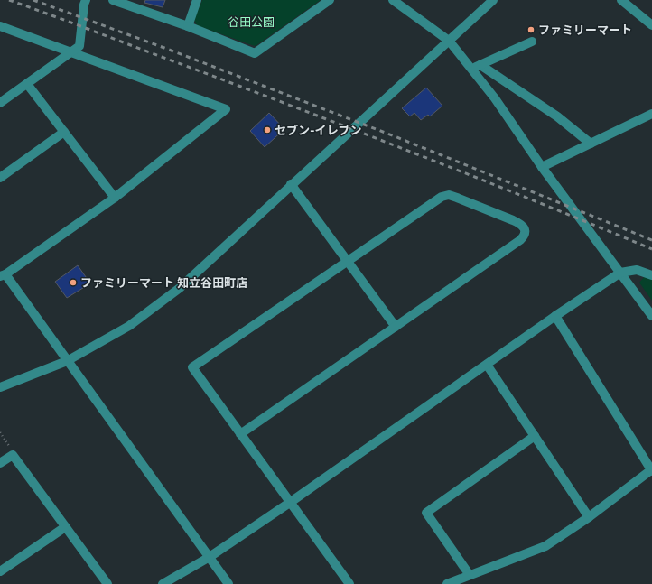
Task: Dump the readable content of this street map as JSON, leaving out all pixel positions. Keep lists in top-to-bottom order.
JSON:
{
  "parks": ["谷田公園"],
  "places": ["ファミリーマート", "セブン-イレブン", "ファミリーマート 知立谷田町店"]
}
